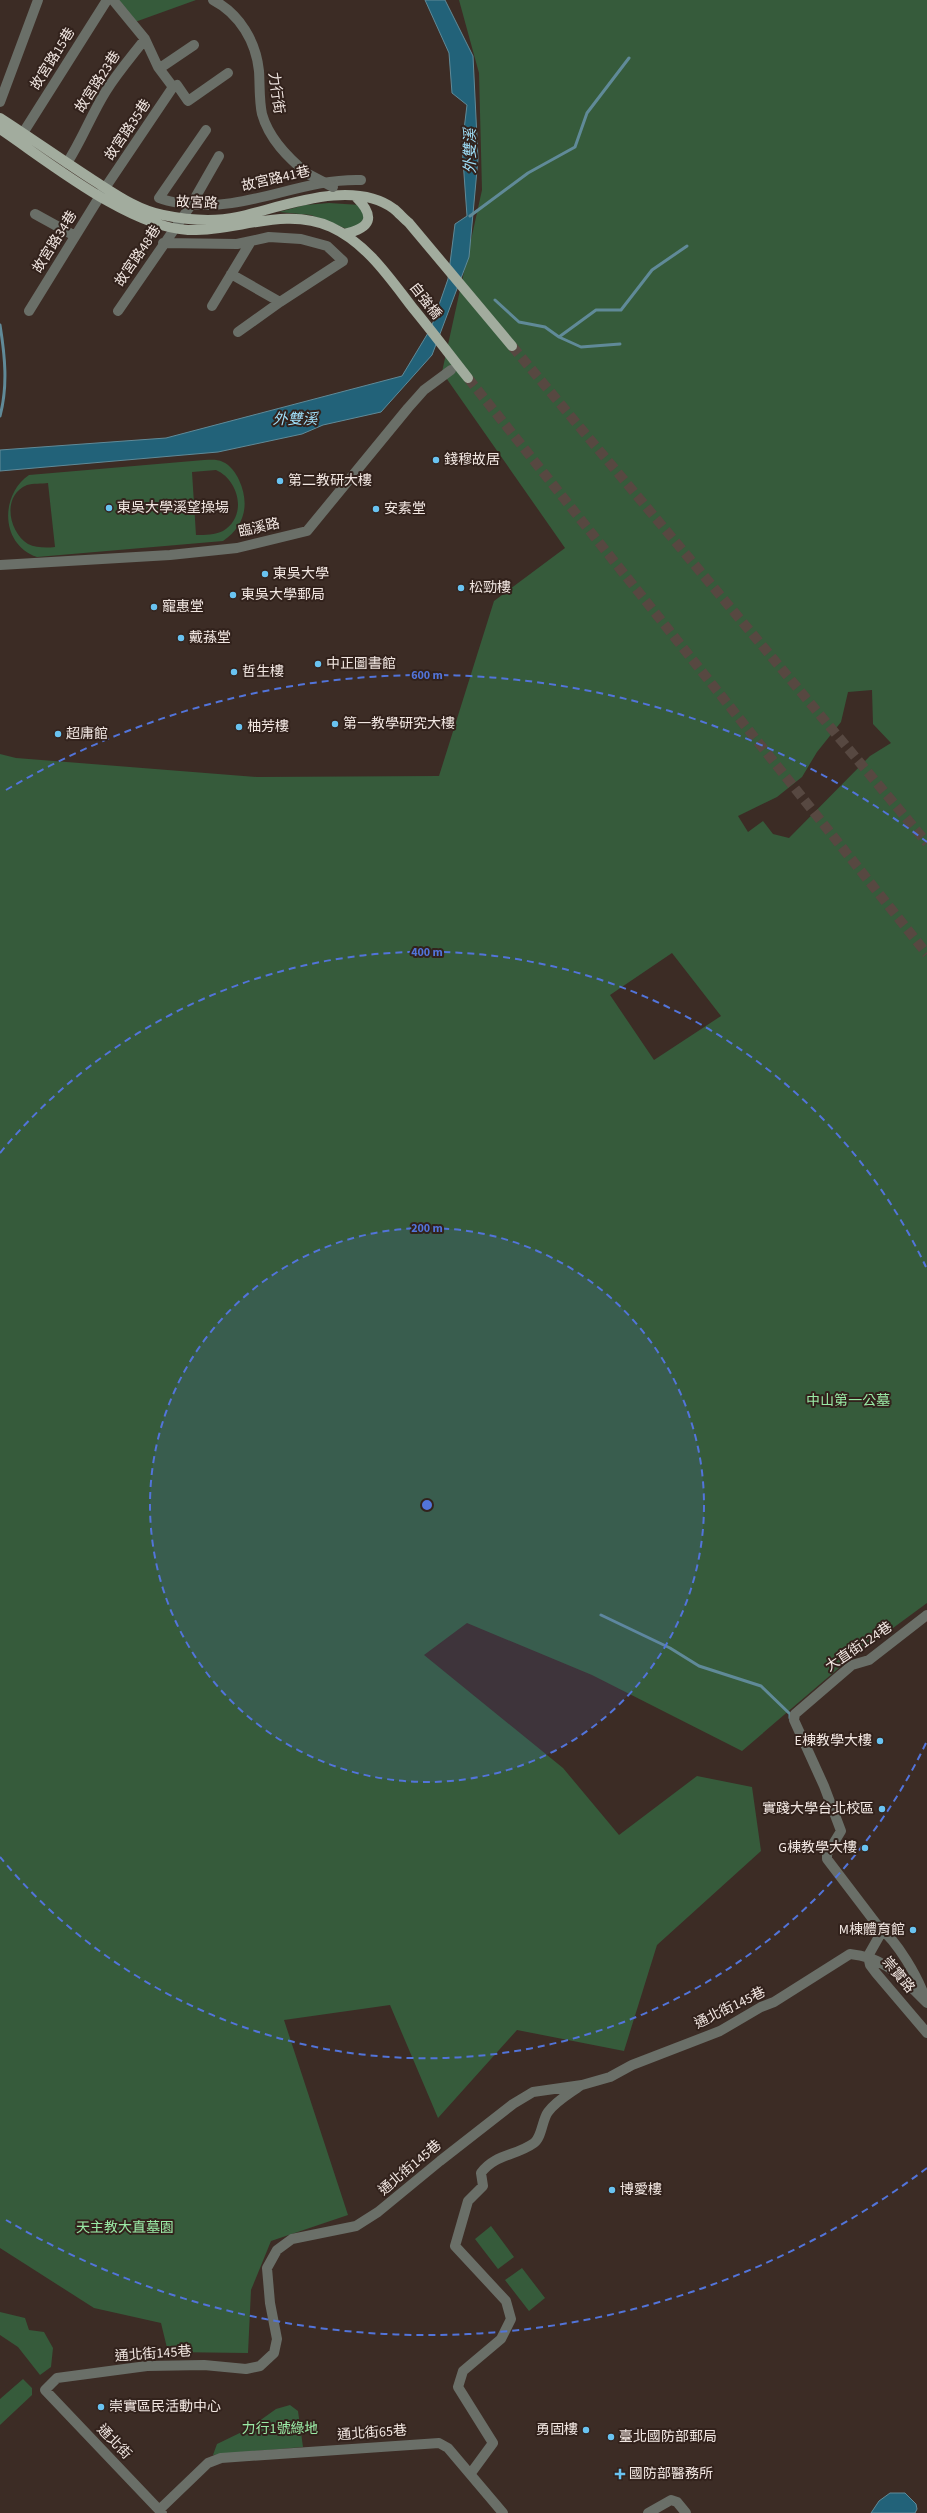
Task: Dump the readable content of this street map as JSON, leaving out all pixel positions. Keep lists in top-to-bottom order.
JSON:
{
  "streets": {
    "main road": ["故宮路", "自強橋"],
    "street": [
      "故宮路15巷",
      "故宮路23巷",
      "力行街",
      "故宮路35巷",
      "故宮路41巷",
      "故宮路34巷",
      "故宮路48巷",
      "臨溪路",
      "大直街124巷",
      "崇實路",
      "通北街145巷",
      "通北街65巷",
      "通北街"
    ]
  },
  "crossings": [
    ["故宮路15巷", "故宮路"],
    ["故宮路23巷", "故宮路"],
    ["力行街", "故宮路"],
    ["故宮路35巷", "故宮路"],
    ["故宮路35巷", "故宮路34巷"],
    ["故宮路41巷", "故宮路48巷"],
    ["故宮路", "故宮路34巷"],
    ["故宮路", "故宮路48巷"],
    ["故宮路", "自強橋"],
    ["崇實路", "通北街145巷"],
    ["通北街145巷", "通北街"],
    ["通北街65巷", "通北街"]
  ],
  "water": ["外雙溪"],
  "parks": ["中山第一公墓", "天主教大直墓園", "力行1號綠地"],
  "places": {
    "other": [
      "錢穆故居",
      "第二教研大樓",
      "東吳大學溪望操場",
      "安素堂",
      "東吳大學",
      "松勁樓",
      "東吳大學郵局",
      "寵惠堂",
      "戴蓀堂",
      "中正圖書館",
      "哲生樓",
      "第一教學研究大樓",
      "柚芳樓",
      "超庸館",
      "E棟教學大樓",
      "實踐大學台北校區",
      "G棟教學大樓",
      "M棟體育館",
      "博愛樓",
      "崇實區民活動中心",
      "勇固樓",
      "臺北國防部郵局"
    ],
    "health": ["國防部醫務所"]
  },
  "rings": ["600 m", "400 m", "200 m"]
}
